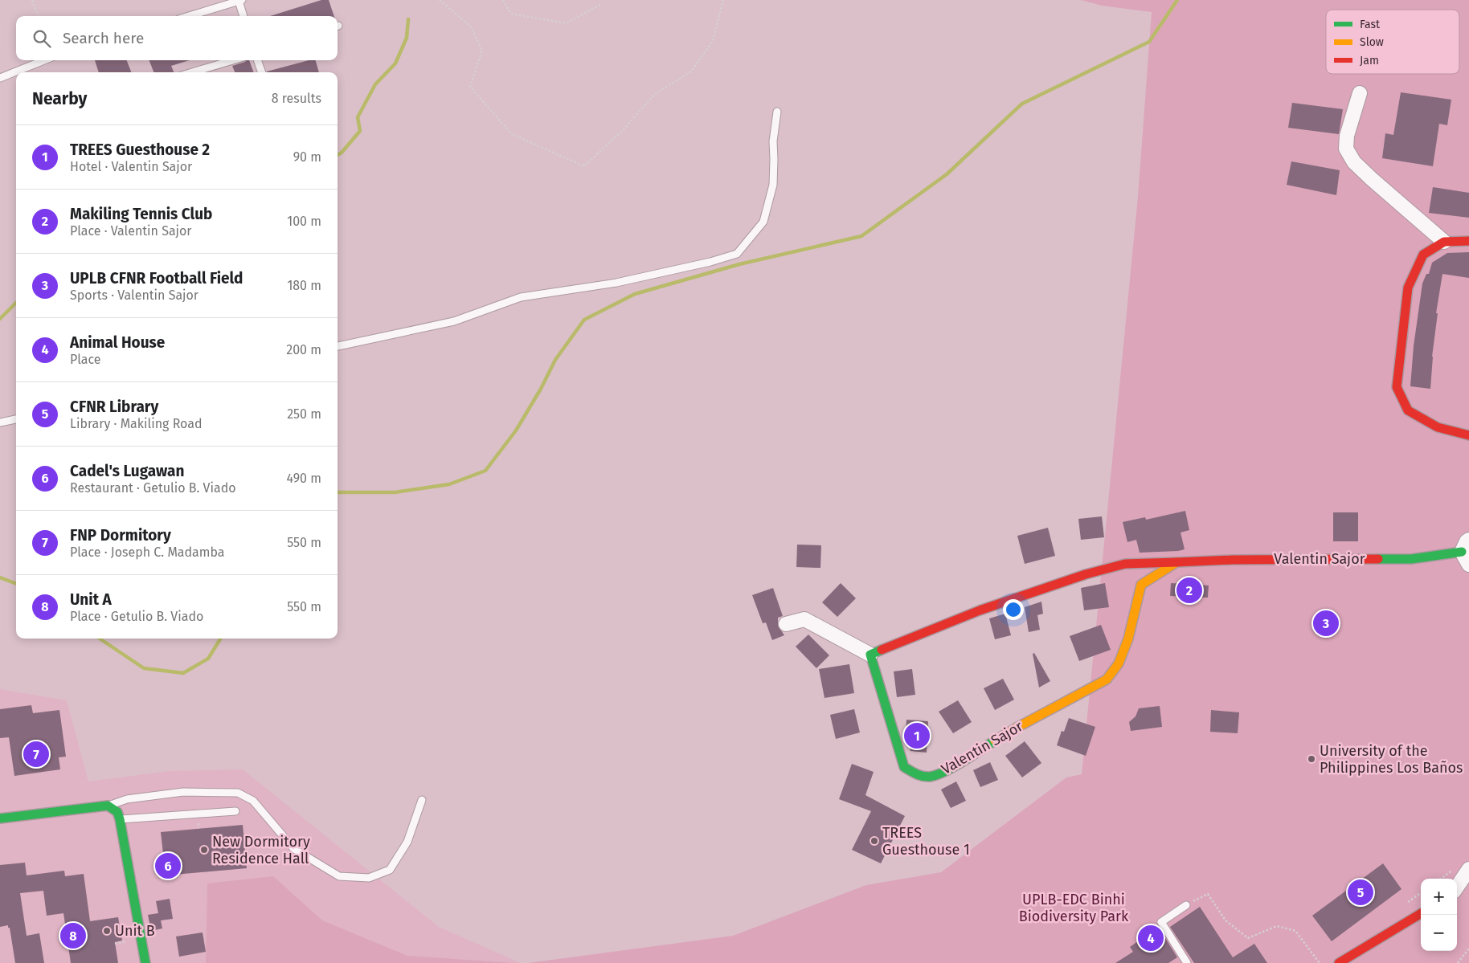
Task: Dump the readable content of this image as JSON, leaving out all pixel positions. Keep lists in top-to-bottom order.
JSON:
{
  "streets": {
    "street": ["Valentin Sajor"]
  },
  "parks": ["UPLB-EDC Binhi Biodiversity Park"],
  "places": [
    "University of the Philippines Los Baños",
    "TREES Guesthouse 1",
    "New Dormitory Residence Hall",
    "Unit B"
  ],
  "legend": ["Fast", "Slow", "Jam"],
  "page": {
    "search": "Search here",
    "heading": ["Nearby", "8 results"],
    "list": [
      {
        "mark": "1",
        "name": "TREES Guesthouse 2",
        "note": "Hotel · Valentin Sajor",
        "value": "90 m"
      },
      {
        "mark": "2",
        "name": "Makiling Tennis Club",
        "note": "Place · Valentin Sajor",
        "value": "100 m"
      },
      {
        "mark": "3",
        "name": "UPLB CFNR Football Field",
        "note": "Sports · Valentin Sajor",
        "value": "180 m"
      },
      {
        "mark": "4",
        "name": "Animal House",
        "note": "Place",
        "value": "200 m"
      },
      {
        "mark": "5",
        "name": "CFNR Library",
        "note": "Library · Makiling Road",
        "value": "250 m"
      },
      {
        "mark": "6",
        "name": "Cadel's Lugawan",
        "note": "Restaurant · Getulio B. Viado",
        "value": "490 m"
      },
      {
        "mark": "7",
        "name": "FNP Dormitory",
        "note": "Place · Joseph C. Madamba",
        "value": "550 m"
      },
      {
        "mark": "8",
        "name": "Unit A",
        "note": "Place · Getulio B. Viado",
        "value": "550 m"
      }
    ],
    "pins": [
      "2",
      "3",
      "1",
      "7",
      "6",
      "5",
      "8",
      "4"
    ],
    "map_buttons": ["+", "−"]
  }
}
